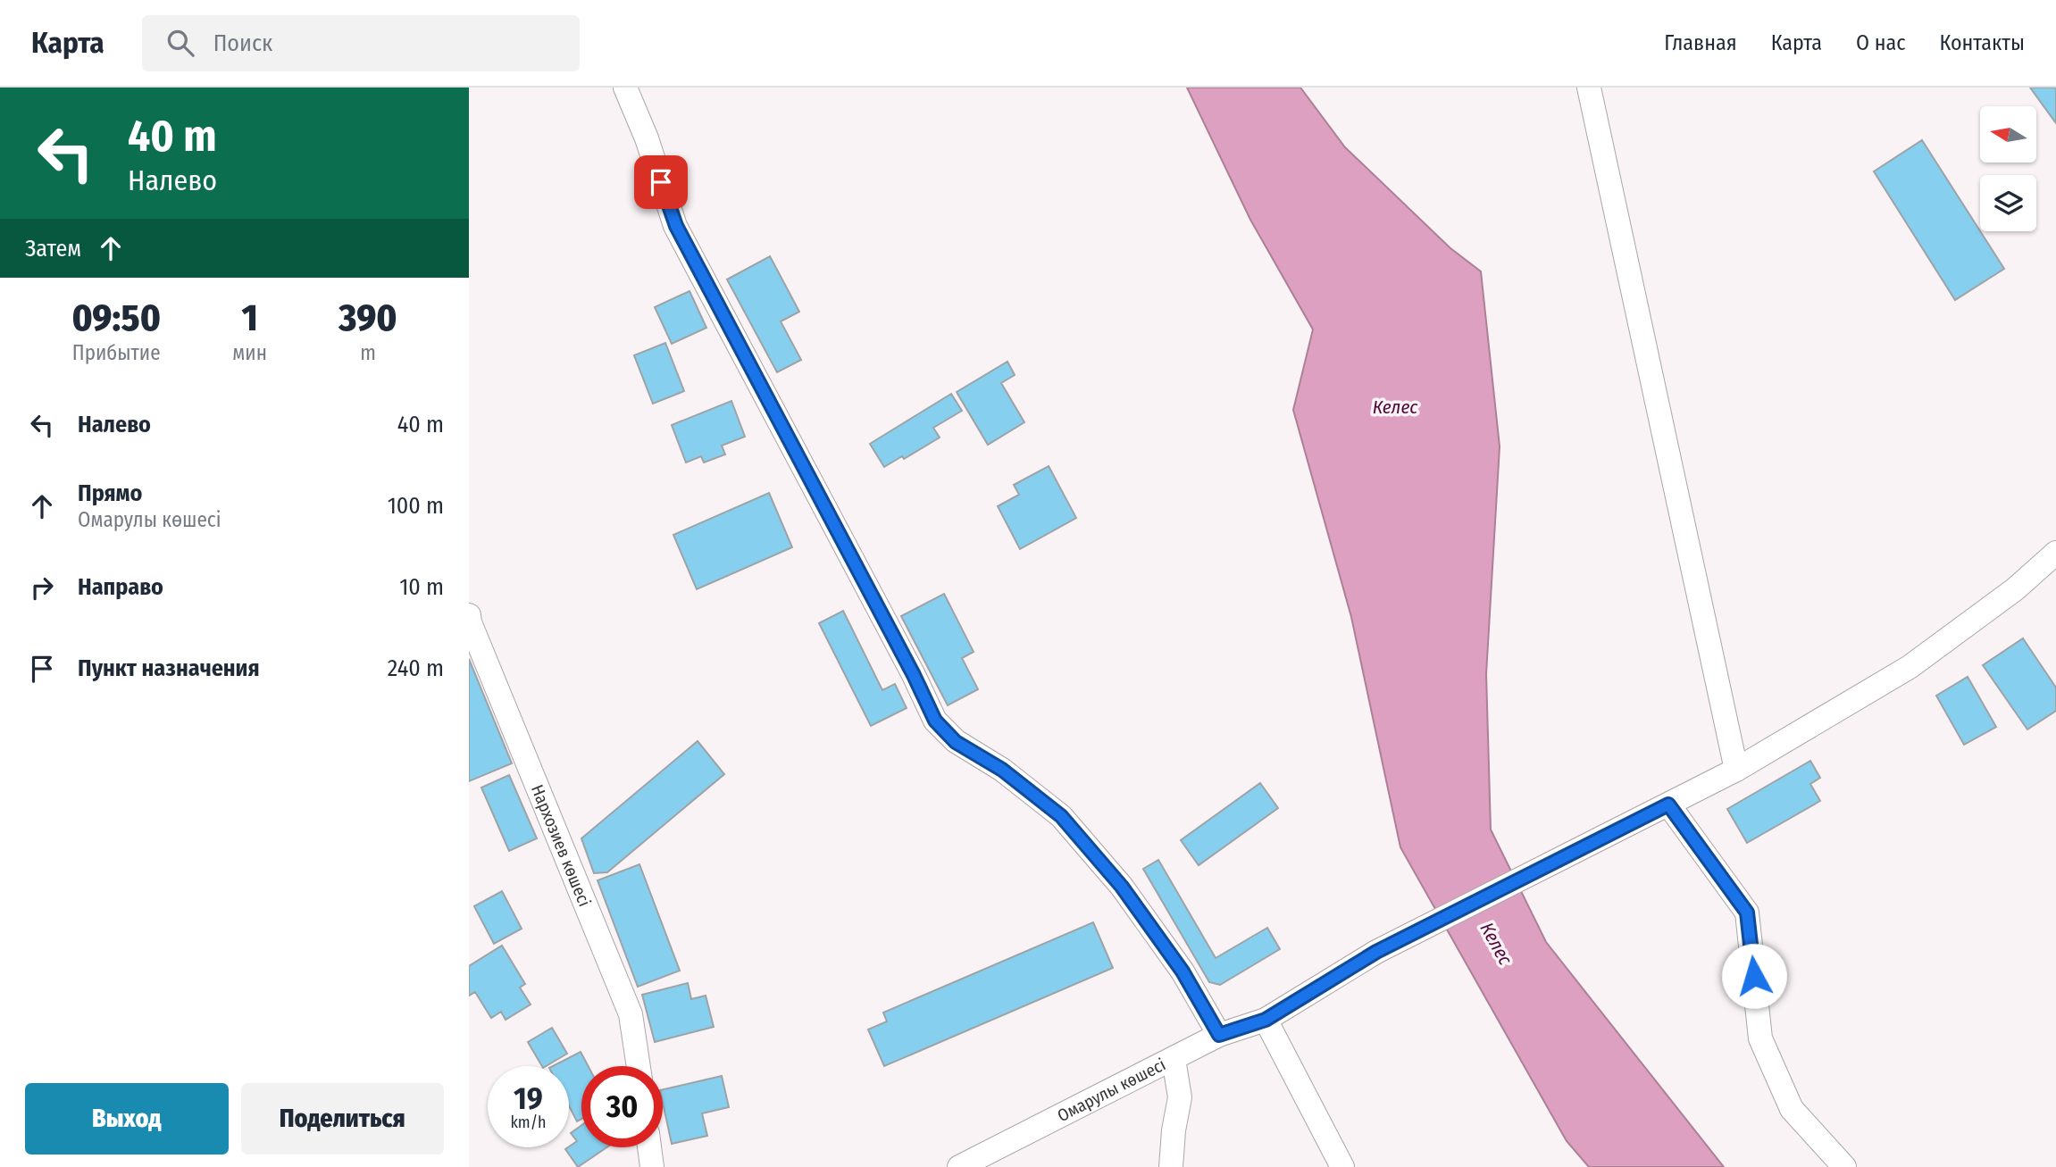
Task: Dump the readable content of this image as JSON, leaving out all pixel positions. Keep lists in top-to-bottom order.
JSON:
{
  "streets": {
    "street": ["Нархозиев көшесі", "Омарулы көшесі"]
  },
  "water": ["Келес"],
  "north": "left",
  "page": {
    "header": "Карта",
    "search": "Поиск",
    "nav": [
      "Главная",
      "Карта",
      "О нас",
      "Контакты"
    ],
    "turn": ["40 m", "Налево"],
    "then": "Затем",
    "eta": [
      "09:50",
      "Прибытие",
      "1",
      "мин",
      "390",
      "m"
    ],
    "list": [
      {
        "name": "Налево",
        "value": "40 m"
      },
      {
        "name": "Прямо",
        "note": "Омарулы көшесі",
        "value": "100 m"
      },
      {
        "name": "Направо",
        "value": "10 m"
      },
      {
        "name": "Пункт назначения",
        "value": "240 m"
      }
    ],
    "speed": "19 km/h",
    "limit": "30",
    "buttons": ["Выход", "Поделиться"]
  }
}
